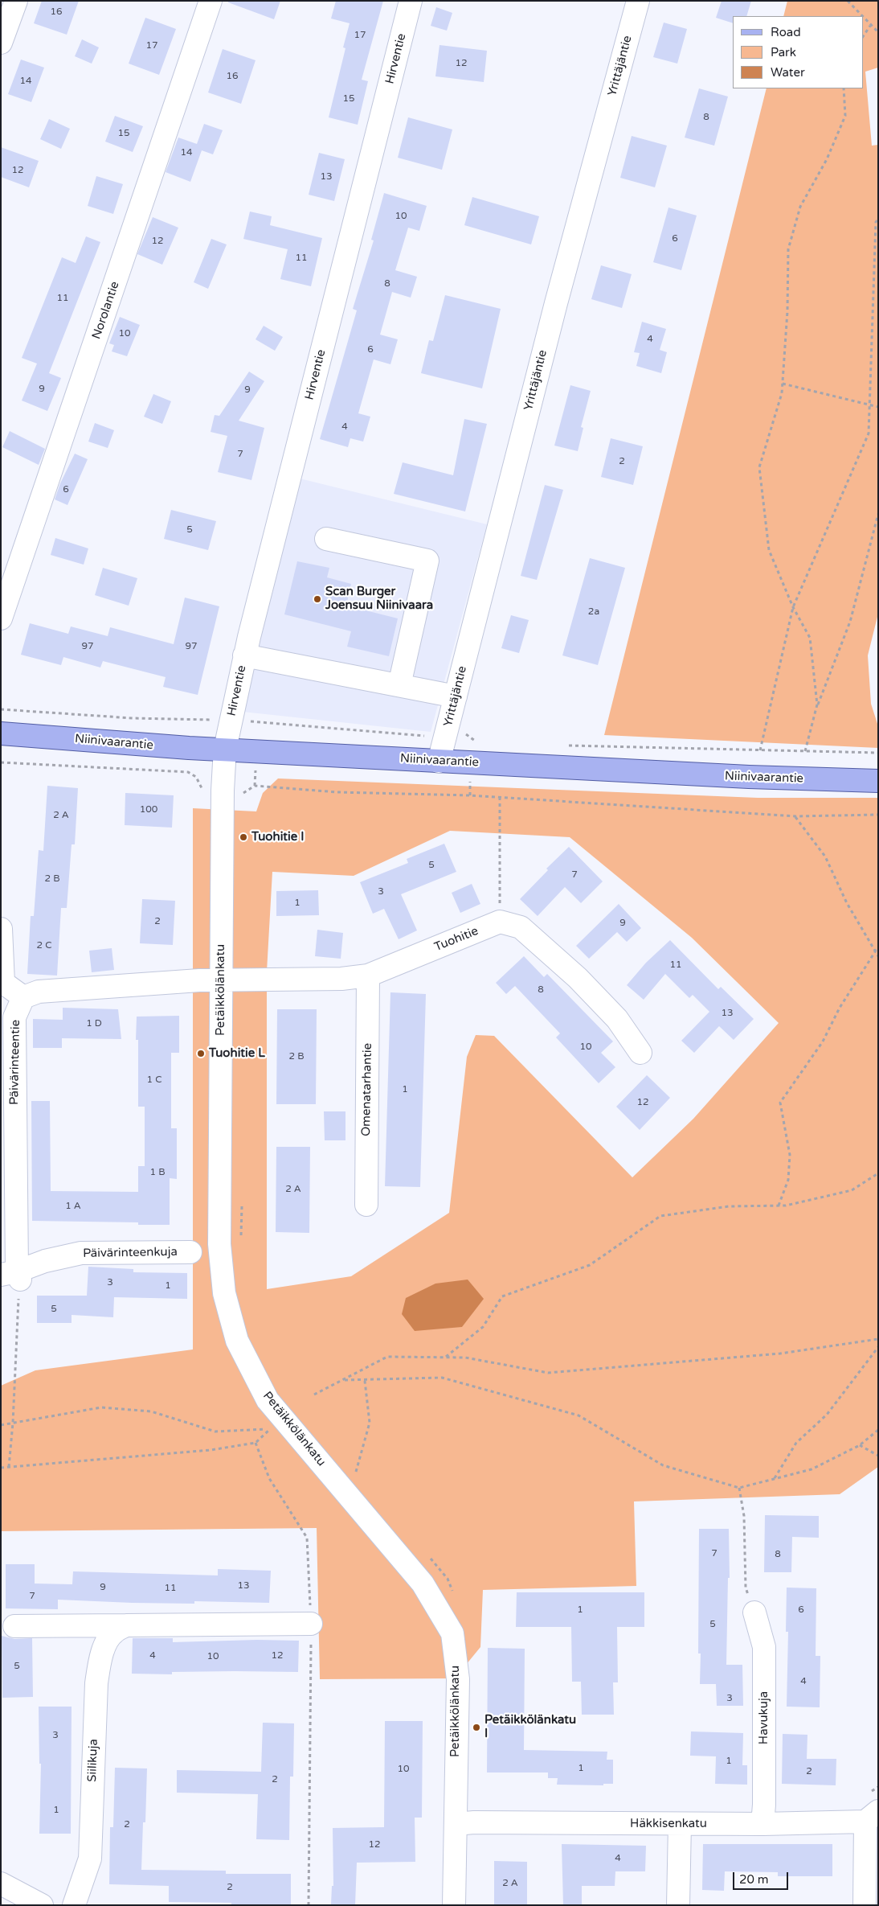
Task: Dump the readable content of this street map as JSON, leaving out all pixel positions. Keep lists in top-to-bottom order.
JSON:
{
  "streets": {
    "main road": ["Niinivaarantie"],
    "street": [
      "Hirventie",
      "Yrittäjäntie",
      "Norolantie",
      "Tuohitie",
      "Petäikkölänkatu",
      "Päivärinteentie",
      "Omenatarhantie",
      "Päivärinteenkuja",
      "Havukuja",
      "Siilikuja",
      "Häkkisenkatu"
    ]
  },
  "crossings": [
    ["Hirventie", "Niinivaarantie"],
    ["Hirventie", "Petäikkölänkatu"],
    ["Yrittäjäntie", "Niinivaarantie"],
    ["Niinivaarantie", "Petäikkölänkatu"],
    ["Tuohitie", "Petäikkölänkatu"],
    ["Tuohitie", "Omenatarhantie"],
    ["Petäikkölänkatu", "Häkkisenkatu"],
    ["Päivärinteentie", "Päivärinteenkuja"],
    ["Havukuja", "Häkkisenkatu"]
  ],
  "places": [
    "Scan Burger Joensuu Niinivaara",
    "Tuohitie I",
    "Tuohitie L",
    "Petäikkölänkatu I"
  ],
  "house_numbers": [
    "16",
    "17",
    "17",
    "12",
    "16",
    "14",
    "15",
    "8",
    "15",
    "14",
    "12",
    "13",
    "10",
    "6",
    "12",
    "11",
    "8",
    "11",
    "10",
    "4",
    "6",
    "9",
    "9",
    "4",
    "7",
    "2",
    "6",
    "5",
    "2a",
    "97",
    "97",
    "100",
    "2 A",
    "5",
    "7",
    "2 B",
    "3",
    "1",
    "2",
    "9",
    "2 C",
    "11",
    "8",
    "13",
    "1 D",
    "10",
    "2 B",
    "1 C",
    "1",
    "12",
    "1 B",
    "2 A",
    "1 A",
    "3",
    "1",
    "5",
    "7",
    "8",
    "13",
    "9",
    "11",
    "7",
    "1",
    "6",
    "5",
    "4",
    "12",
    "10",
    "5",
    "4",
    "3",
    "3",
    "1",
    "1",
    "10",
    "2",
    "2",
    "1",
    "2",
    "12",
    "4",
    "2 A",
    "2"
  ],
  "legend": ["Road", "Park", "Water"],
  "scale_bar": "20 m"
}
